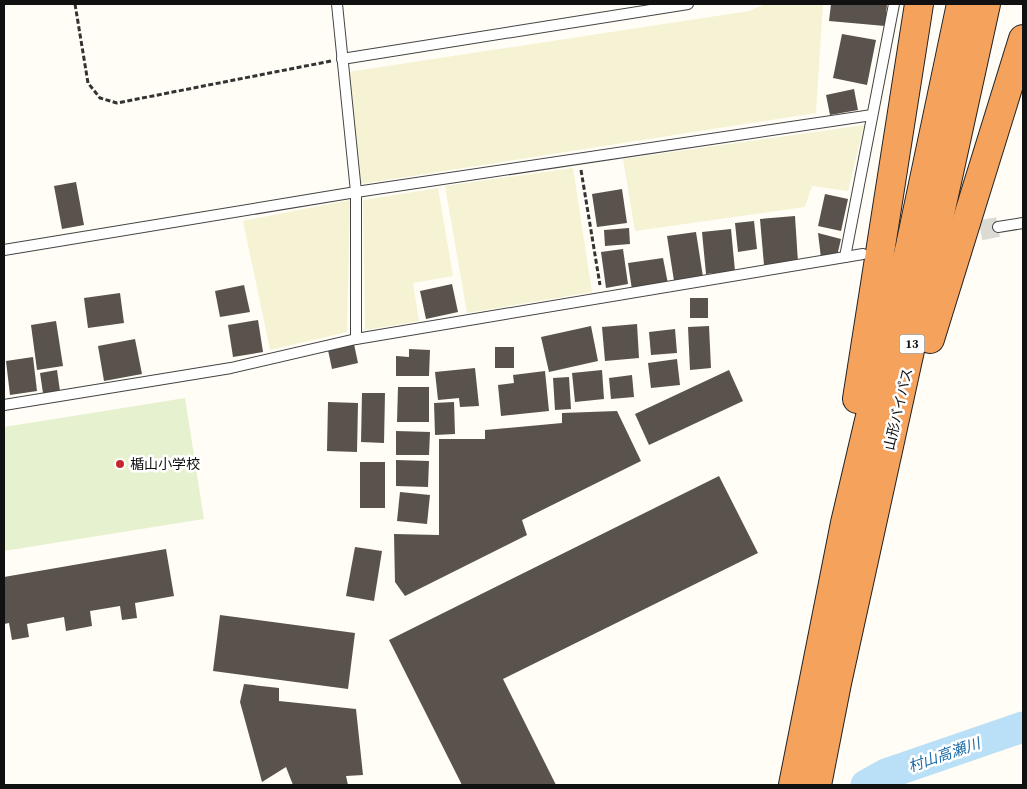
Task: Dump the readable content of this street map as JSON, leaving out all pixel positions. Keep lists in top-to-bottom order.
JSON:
{
  "streets": {
    "highway": ["13", "山形バイパス"]
  },
  "water": ["村山高瀬川"],
  "places": ["楯山小学校"]
}
